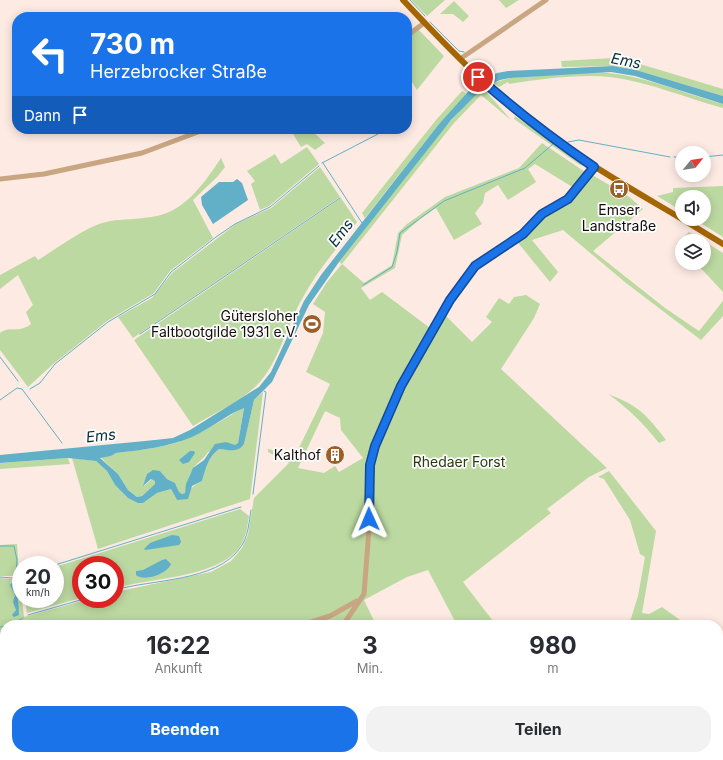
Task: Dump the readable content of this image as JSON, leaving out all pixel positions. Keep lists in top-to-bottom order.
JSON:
{
  "water": ["Ems"],
  "parks": ["Rhedaer Forst"],
  "places": {
    "bus stop": ["Emser Landstraße"],
    "sports": ["Gütersloher Faltbootgilde 1931 e.V."],
    "building": ["Kalthof"]
  },
  "north": "top right",
  "page": {
    "turn": ["730 m", "Herzebrocker Straße"],
    "then": "Dann",
    "speed": "20 km/h",
    "limit": "30",
    "eta": [
      "16:22",
      "Ankunft",
      "3",
      "Min.",
      "980",
      "m"
    ],
    "buttons": ["Beenden", "Teilen"]
  }
}
